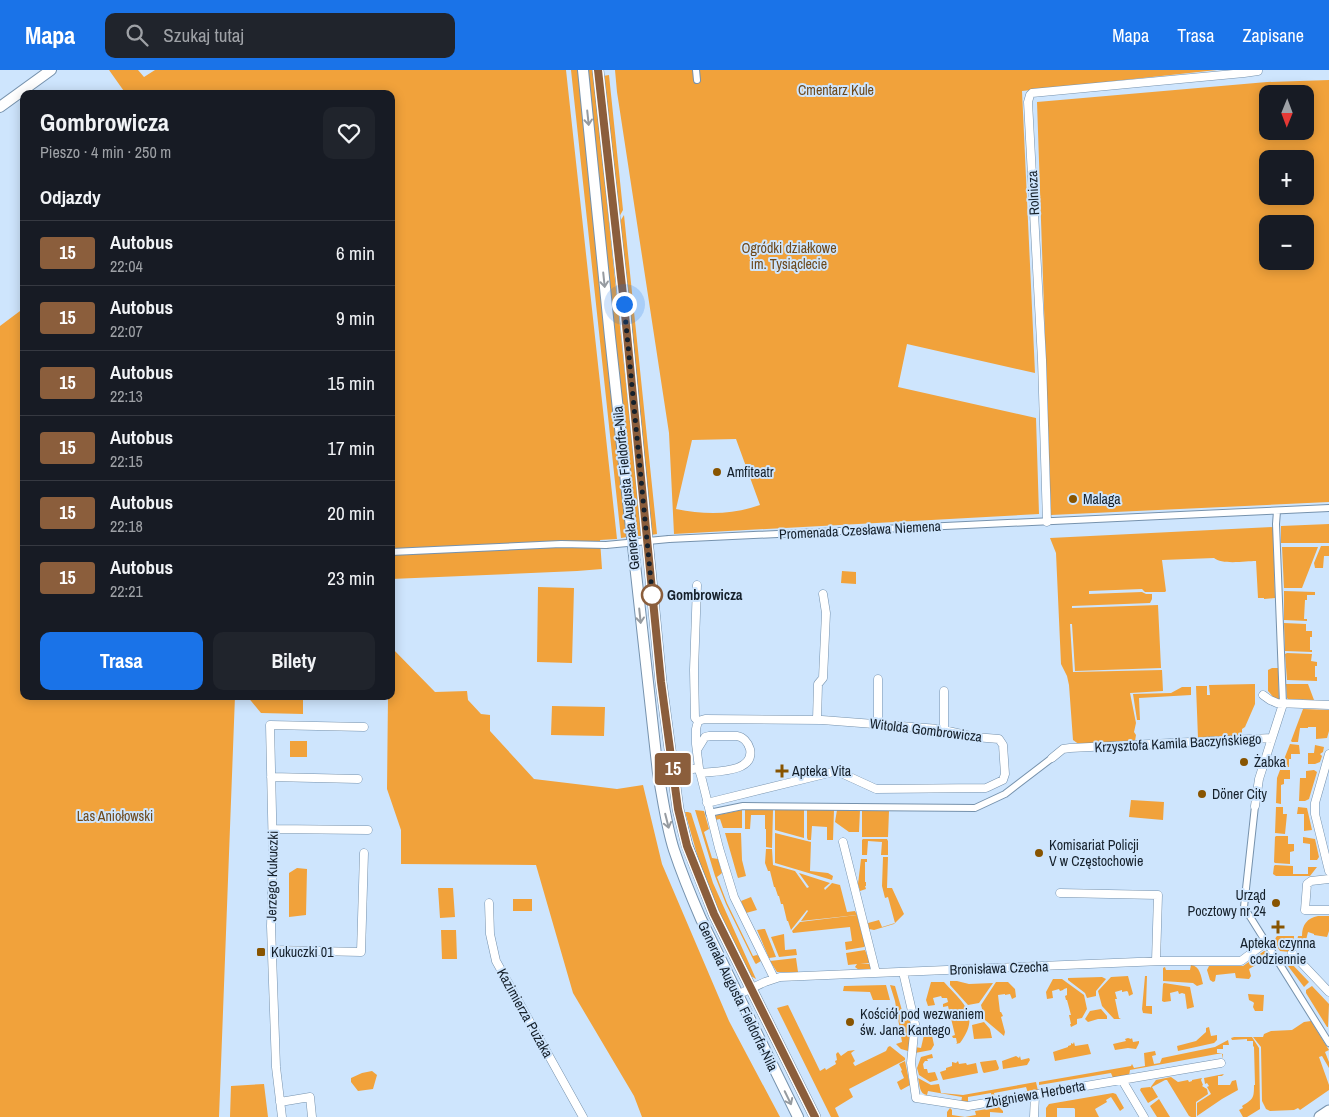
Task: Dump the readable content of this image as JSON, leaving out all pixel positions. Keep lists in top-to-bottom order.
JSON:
{
  "streets": {
    "street": [
      "Rolnicza",
      "Generała Augusta Fieldorfa-Nila",
      "Promenada Czesława Niemena",
      "Witolda Gombrowicza",
      "Krzysztofa Kamila Baczyńskiego",
      "Jerzego Kukuczki",
      "Bronisława Czecha",
      "Kazimierza Pużaka",
      "Zbigniewa Herberta"
    ]
  },
  "crossings": [
    ["Rolnicza", "Promenada Czesława Niemena"],
    ["Generała Augusta Fieldorfa-Nila", "Bronisława Czecha"],
    ["Bronisława Czecha", "Zbigniewa Herberta"]
  ],
  "parks": ["Cmentarz Kule", "Ogródki działkowe im. Tysiąclecie", "Las Aniołowski"],
  "places": {
    "other": [
      "Amfiteatr",
      "Malaga",
      "Gombrowicza",
      "Żabka",
      "Döner City",
      "Komisariat Policji V w Częstochowie",
      "Urząd Pocztowy nr 24",
      "Kościół pod wezwaniem św. Jana Kantego"
    ],
    "health": ["Apteka Vita", "Apteka czynna codziennie"],
    "transit": ["Kukuczki 01"]
  },
  "lines": ["bus line 15"],
  "north": "bottom",
  "page": {
    "header": "Mapa",
    "search": "Szukaj tutaj",
    "nav": ["Mapa", "Trasa", "Zapisane"],
    "on_map": "15",
    "map_buttons": ["+", "−"],
    "heading": [
      ["Gombrowicza", "Pieszo · 4 min · 250 m"],
      "Odjazdy"
    ],
    "list": [
      {
        "mark": "15",
        "name": "Autobus",
        "note": "22:04",
        "value": "6 min"
      },
      {
        "mark": "15",
        "name": "Autobus",
        "note": "22:07",
        "value": "9 min"
      },
      {
        "mark": "15",
        "name": "Autobus",
        "note": "22:13",
        "value": "15 min"
      },
      {
        "mark": "15",
        "name": "Autobus",
        "note": "22:15",
        "value": "17 min"
      },
      {
        "mark": "15",
        "name": "Autobus",
        "note": "22:18",
        "value": "20 min"
      },
      {
        "mark": "15",
        "name": "Autobus",
        "note": "22:21",
        "value": "23 min"
      }
    ],
    "buttons": ["Trasa", "Bilety"]
  }
}
